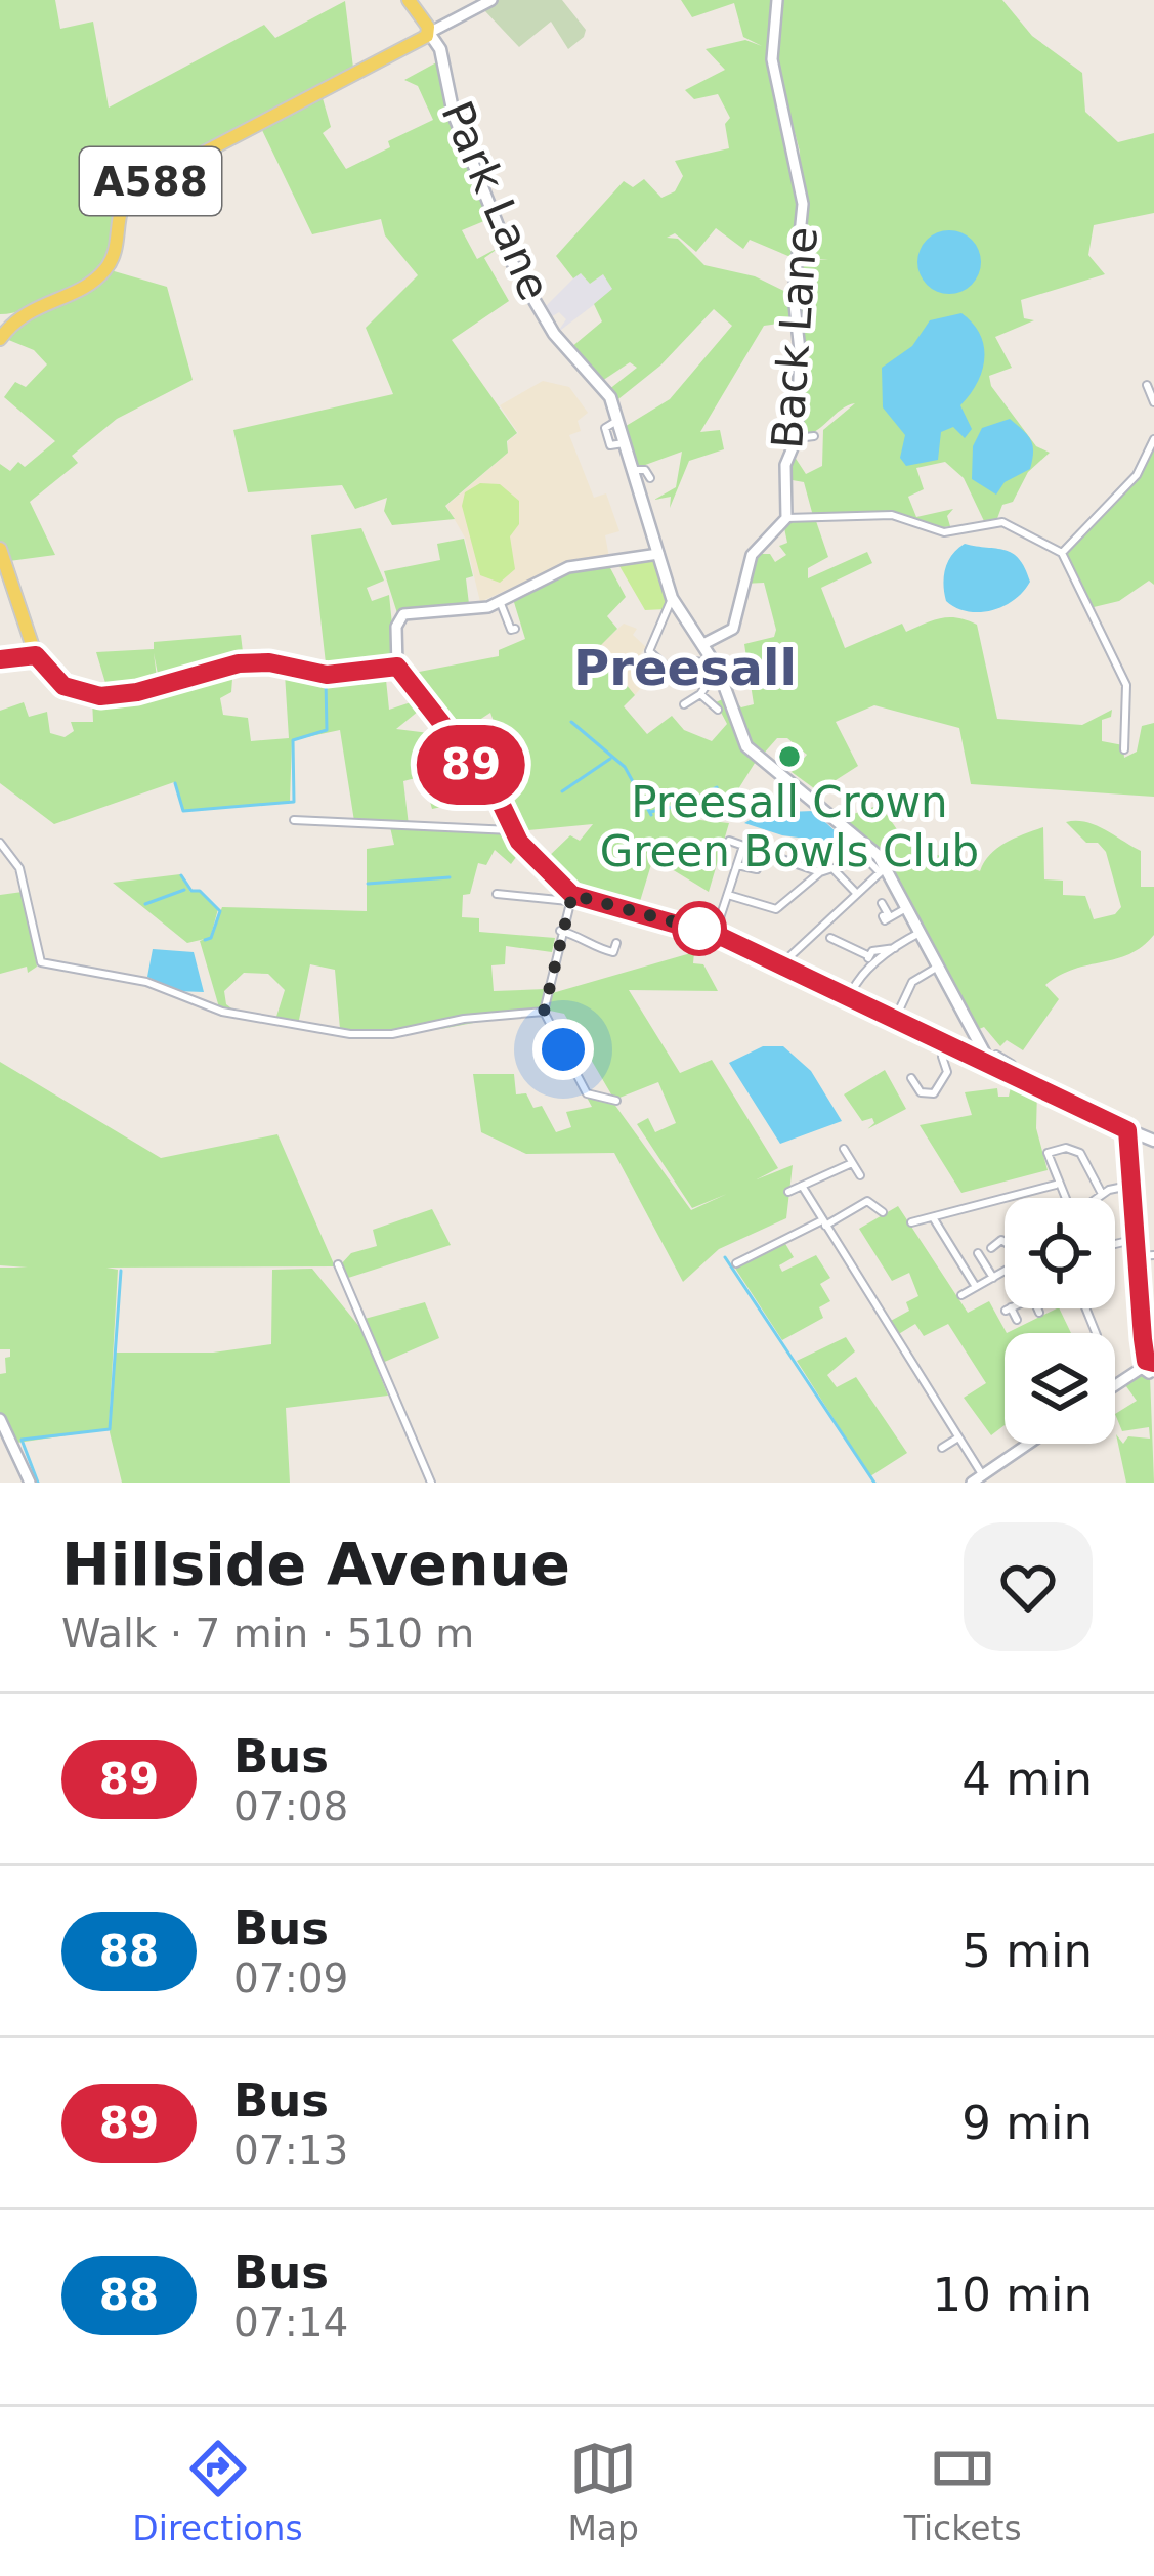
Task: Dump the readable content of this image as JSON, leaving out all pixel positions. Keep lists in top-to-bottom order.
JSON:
{
  "streets": {
    "main road": ["A588", "Park Lane"],
    "street": ["Back Lane"]
  },
  "crossings": [
    ["A588", "Park Lane"]
  ],
  "districts": ["Preesall"],
  "places": ["Preesall Crown Green Bowls Club"],
  "lines": ["bus line 89"],
  "page": {
    "on_map": "89",
    "heading": ["Hillside Avenue", "Walk · 7 min · 510 m"],
    "list": [
      {
        "mark": "89",
        "name": "Bus",
        "note": "07:08",
        "value": "4 min"
      },
      {
        "mark": "88",
        "name": "Bus",
        "note": "07:09",
        "value": "5 min"
      },
      {
        "mark": "89",
        "name": "Bus",
        "note": "07:13",
        "value": "9 min"
      },
      {
        "mark": "88",
        "name": "Bus",
        "note": "07:14",
        "value": "10 min"
      }
    ],
    "tabs": ["Directions", "Map", "Tickets"]
  }
}
